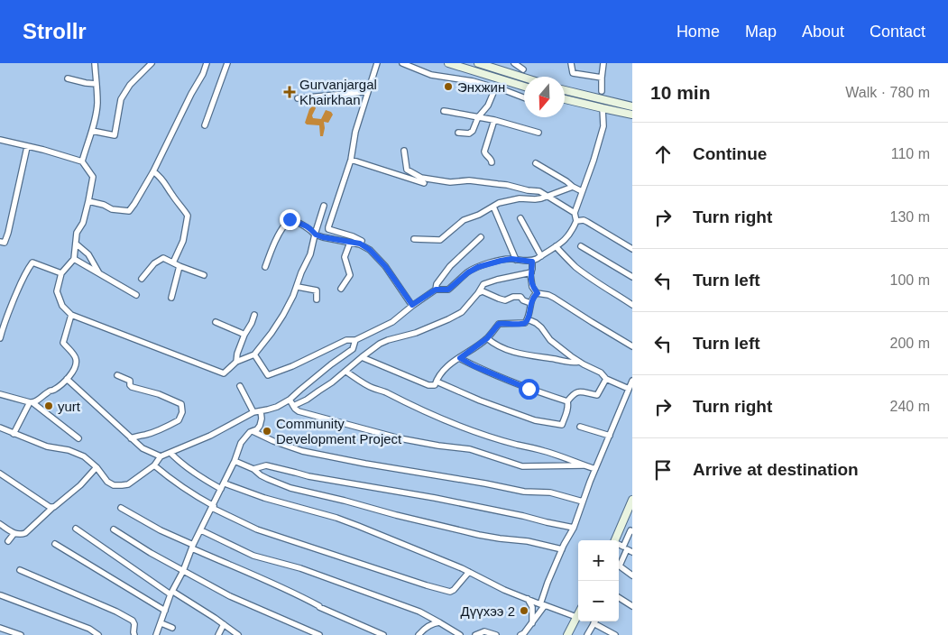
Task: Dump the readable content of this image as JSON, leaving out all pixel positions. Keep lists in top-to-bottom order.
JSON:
{
  "places": {
    "other": [
      "Энхжин",
      "yurt",
      "Community Development Project",
      "Дүүхээ 2"
    ],
    "health": ["Gurvanjargal Khairkhan"]
  },
  "north": "bottom",
  "page": {
    "header": "Strollr",
    "nav": [
      "Home",
      "Map",
      "About",
      "Contact"
    ],
    "heading": ["10 min", "Walk · 780 m"],
    "list": [
      ["Continue", "110 m"],
      ["Turn right", "130 m"],
      ["Turn left", "100 m"],
      ["Turn left", "200 m"],
      ["Turn right", "240 m"],
      "Arrive at destination"
    ],
    "map_buttons": ["+", "−"]
  }
}
